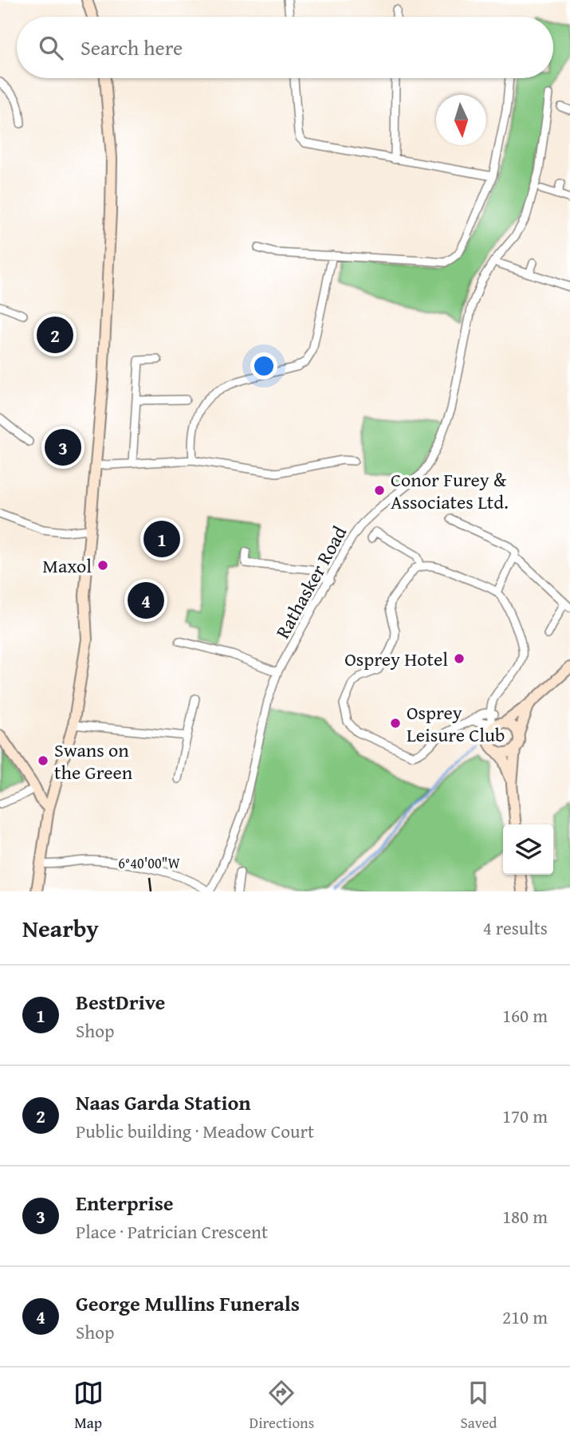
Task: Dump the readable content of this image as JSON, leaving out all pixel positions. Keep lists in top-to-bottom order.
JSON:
{
  "streets": {
    "street": ["Rathasker Road"]
  },
  "places": [
    "Conor Furey & Associates Ltd.",
    "Maxol",
    "Osprey Hotel",
    "Osprey Leisure Club",
    "Swans on the Green"
  ],
  "north": "bottom",
  "page": {
    "search": "Search here",
    "pins": [
      "2",
      "3",
      "1",
      "4"
    ],
    "heading": ["Nearby", "4 results"],
    "list": [
      {
        "mark": "1",
        "name": "BestDrive",
        "note": "Shop",
        "value": "160 m"
      },
      {
        "mark": "2",
        "name": "Naas Garda Station",
        "note": "Public building · Meadow Court",
        "value": "170 m"
      },
      {
        "mark": "3",
        "name": "Enterprise",
        "note": "Place · Patrician Crescent",
        "value": "180 m"
      },
      {
        "mark": "4",
        "name": "George Mullins Funerals",
        "note": "Shop",
        "value": "210 m"
      }
    ],
    "nav": ["Map", "Directions", "Saved"]
  },
  "coordinates": ["6°40'00\"W"]
}
